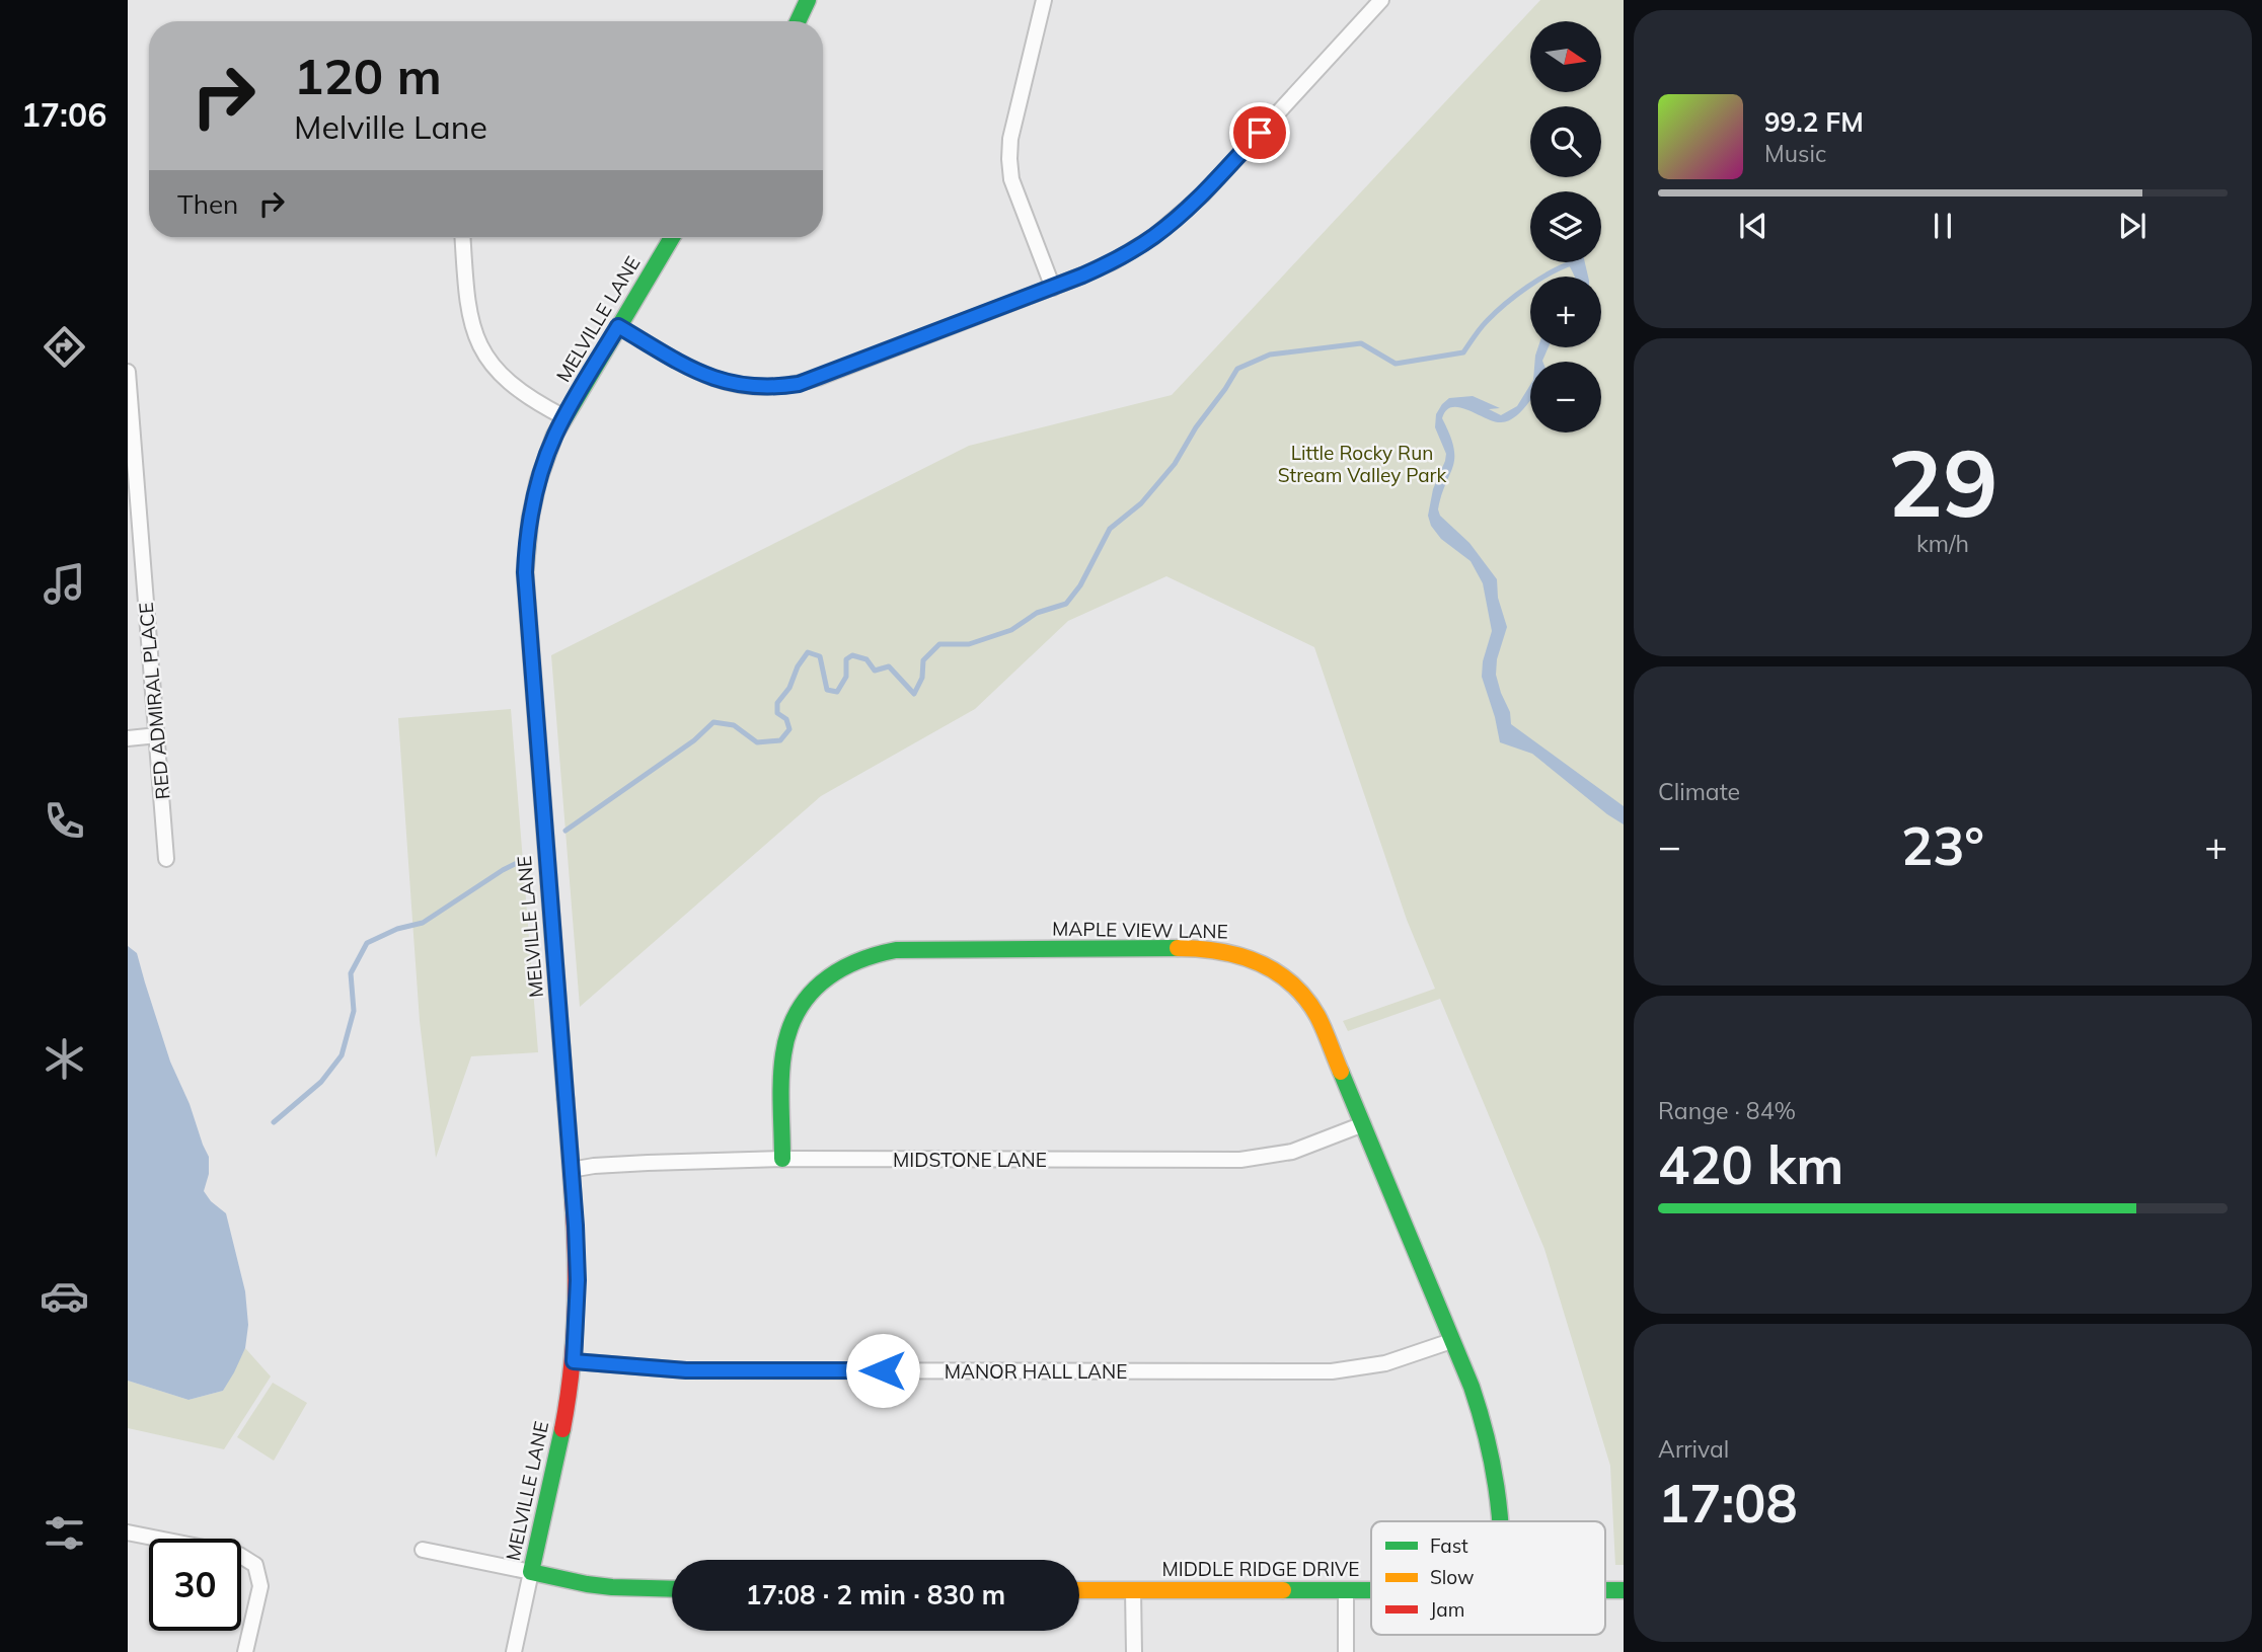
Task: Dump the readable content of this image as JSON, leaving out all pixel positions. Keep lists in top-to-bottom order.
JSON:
{
  "streets": {
    "street": [
      "MELVILLE LANE",
      "RED ADMIRAL PLACE",
      "MAPLE VIEW LANE",
      "MIDSTONE LANE",
      "MANOR HALL LANE",
      "MIDDLE RIDGE DRIVE"
    ]
  },
  "crossings": [
    ["MELVILLE LANE", "MIDSTONE LANE"],
    ["MELVILLE LANE", "MANOR HALL LANE"],
    ["MAPLE VIEW LANE", "MIDSTONE LANE"],
    ["MAPLE VIEW LANE", "MANOR HALL LANE"]
  ],
  "parks": ["Little Rocky Run Stream Valley Park"],
  "legend": ["Fast", "Slow", "Jam"],
  "north": "right",
  "page": {
    "tabs": "17:06",
    "map_buttons": ["+", "−"],
    "turn": ["120 m", "Melville Lane"],
    "song": ["99.2 FM", "Music"],
    "then": "Then",
    "tile": [
      ["29", "km/h"],
      "Climate",
      ["Range · 84%", "420 km"],
      ["Arrival", "17:08"]
    ],
    "heat": ["−", "23°", "+"],
    "limit": "30",
    "trip": "17:08 · 2 min · 830 m"
  }
}
